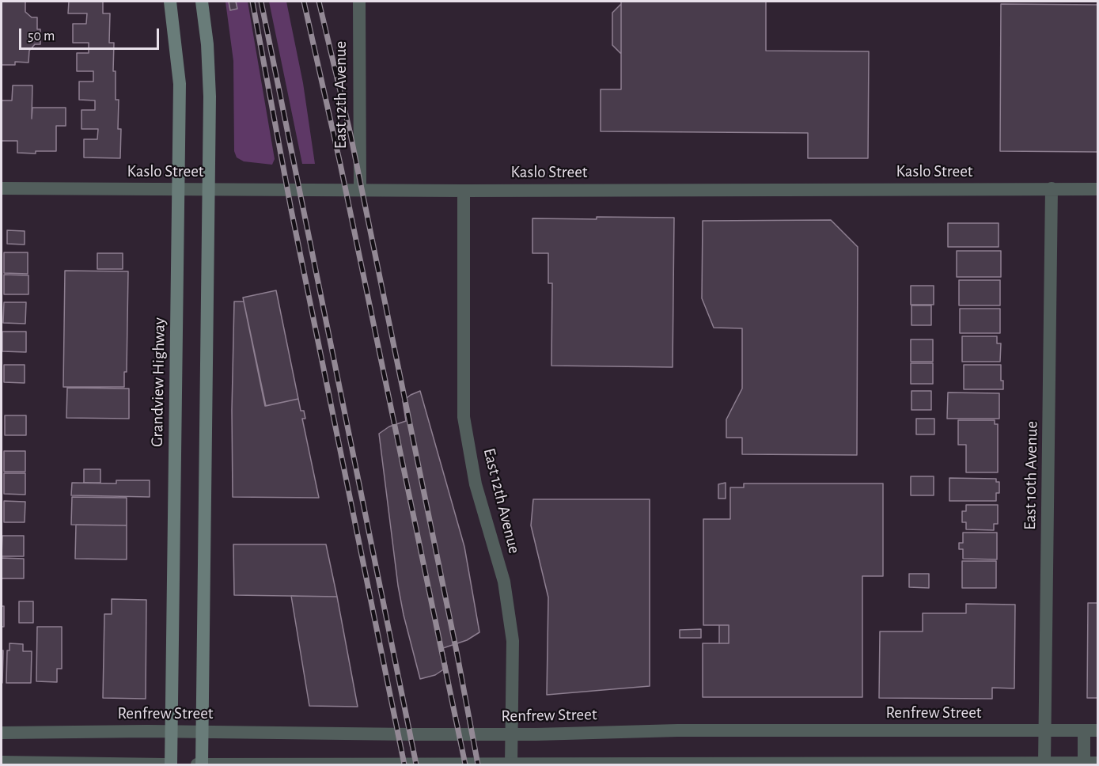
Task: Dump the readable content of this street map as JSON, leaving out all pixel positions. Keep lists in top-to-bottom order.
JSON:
{
  "streets": {
    "main road": ["Grandview Highway"],
    "street": [
      "East 12th Avenue",
      "Kaslo Street",
      "East 10th Avenue",
      "Renfrew Street"
    ]
  },
  "crossings": [
    ["East 12th Avenue", "Kaslo Street"],
    ["East 12th Avenue", "Renfrew Street"],
    ["Kaslo Street", "Grandview Highway"],
    ["Kaslo Street", "East 10th Avenue"],
    ["Grandview Highway", "Renfrew Street"],
    ["East 10th Avenue", "Renfrew Street"]
  ],
  "scale_bar": "50 m"
}
